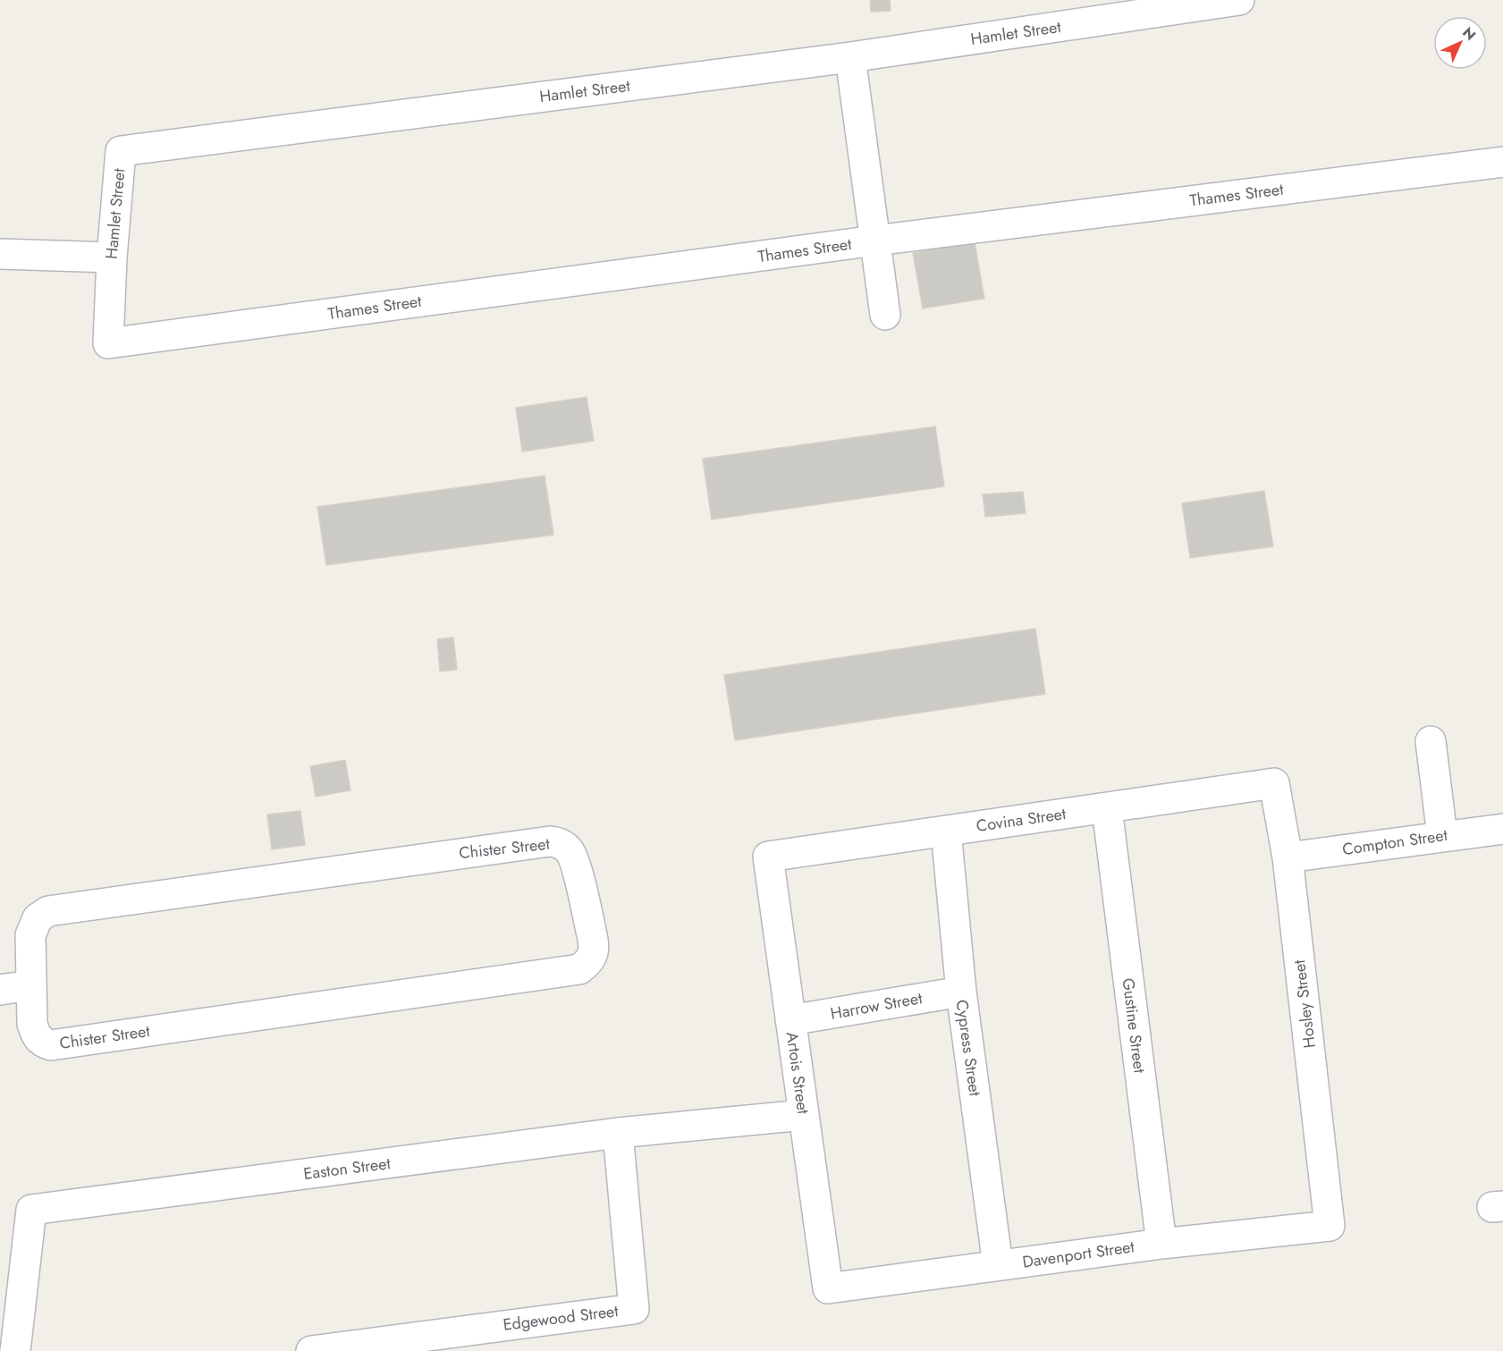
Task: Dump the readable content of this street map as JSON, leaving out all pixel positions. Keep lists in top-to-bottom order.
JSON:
{
  "streets": {
    "street": [
      "Hamlet Street",
      "Thames Street",
      "Covina Street",
      "Compton Street",
      "Chister Street",
      "Hosley Street",
      "Harrow Street",
      "Gustine Street",
      "Cypress Street",
      "Artois Street",
      "Easton Street",
      "Davenport Street",
      "Edgewood Street"
    ]
  },
  "crossings": [
    ["Hamlet Street", "Thames Street"],
    ["Covina Street", "Hosley Street"],
    ["Covina Street", "Gustine Street"],
    ["Covina Street", "Cypress Street"],
    ["Covina Street", "Artois Street"],
    ["Compton Street", "Hosley Street"],
    ["Hosley Street", "Davenport Street"],
    ["Harrow Street", "Cypress Street"],
    ["Harrow Street", "Artois Street"],
    ["Gustine Street", "Davenport Street"],
    ["Cypress Street", "Davenport Street"],
    ["Artois Street", "Easton Street"],
    ["Artois Street", "Davenport Street"],
    ["Easton Street", "Edgewood Street"]
  ],
  "north": "top right"
}
